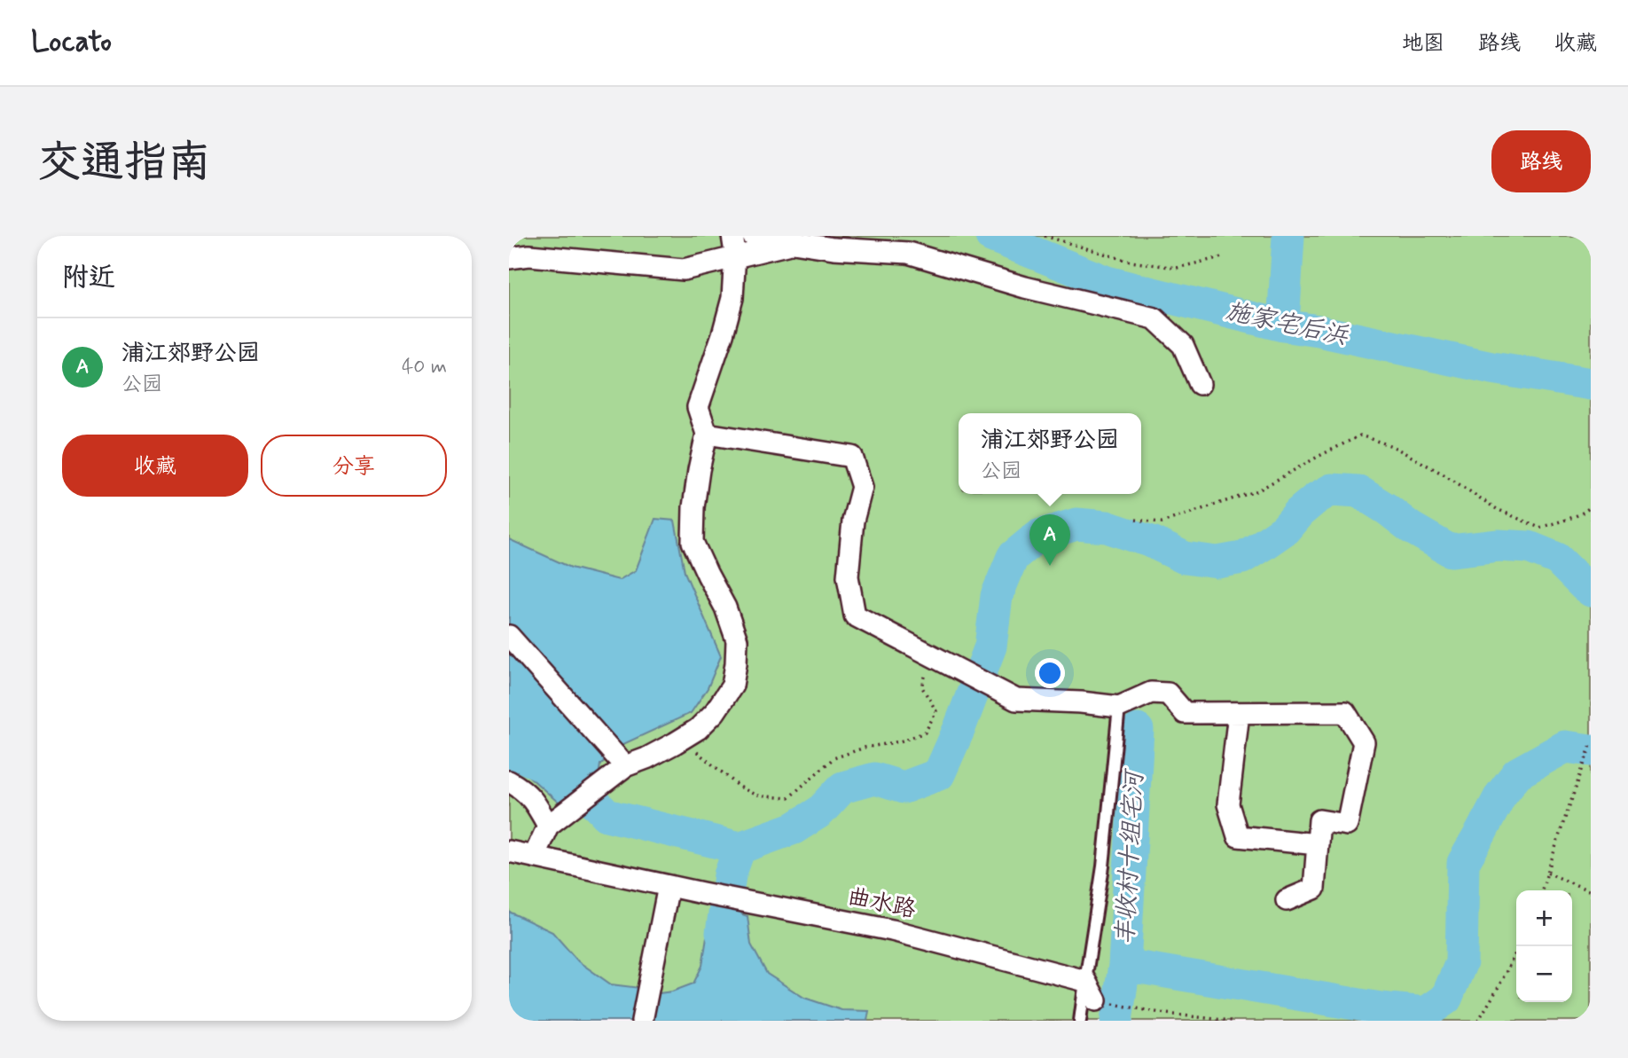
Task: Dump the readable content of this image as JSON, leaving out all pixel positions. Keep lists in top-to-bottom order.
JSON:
{
  "streets": {
    "street": ["曲水路"]
  },
  "water": ["施家宅后浜", "丰收村十组宅河"],
  "page": {
    "header": "Locato",
    "nav": ["地图", "路线", "收藏"],
    "title": "交通指南",
    "buttons": [
      "路线",
      ["收藏", "分享"]
    ],
    "heading": "附近",
    "list": [
      {
        "mark": "A",
        "name": "浦江郊野公园",
        "note": "公园",
        "value": "40 m"
      }
    ],
    "popup": ["浦江郊野公园", "公园"],
    "pins": "A",
    "map_buttons": ["+", "−"]
  }
}
